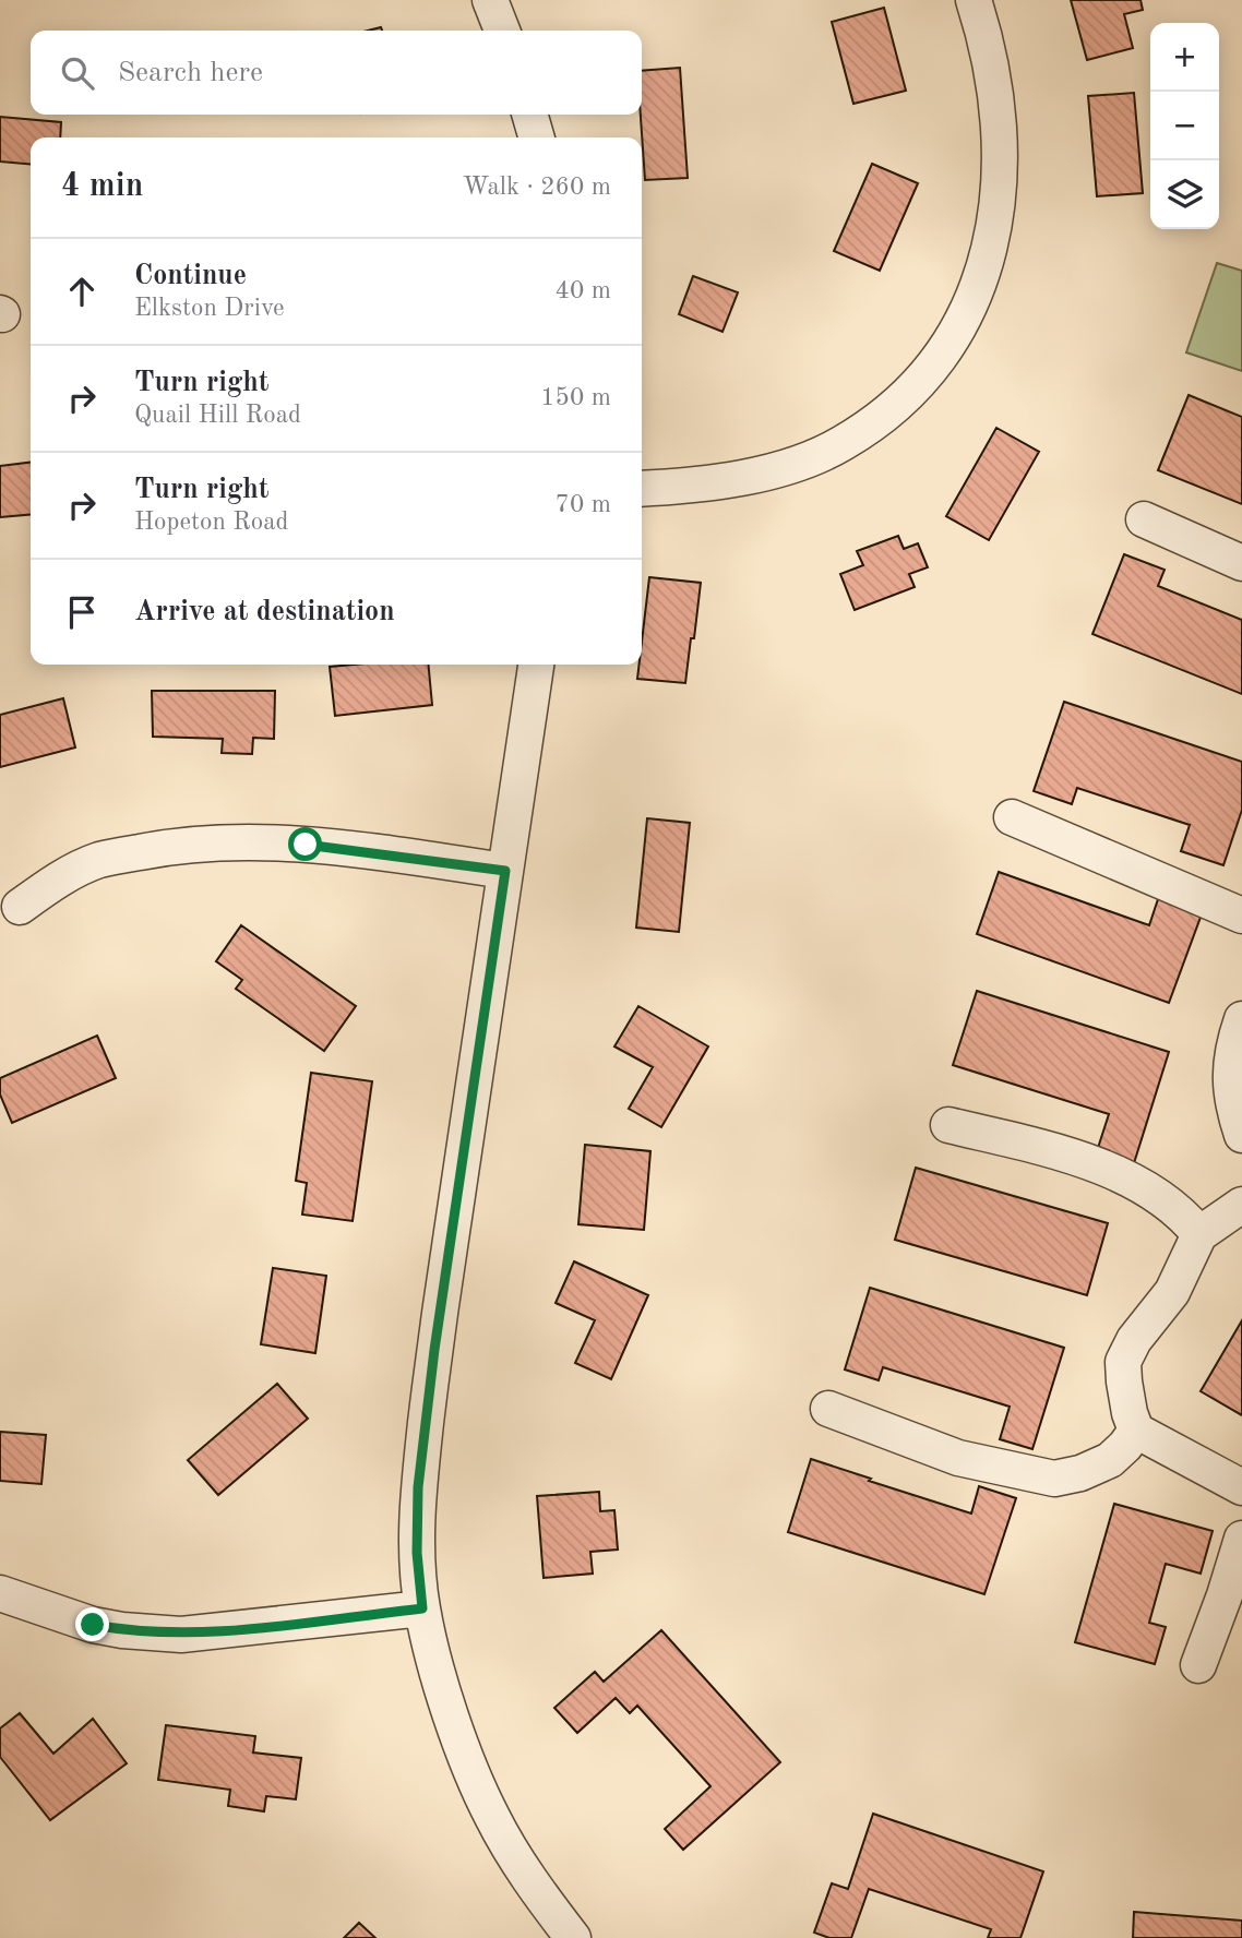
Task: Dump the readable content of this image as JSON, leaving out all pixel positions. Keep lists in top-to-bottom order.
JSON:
{
  "page": {
    "map_buttons": ["+", "−"],
    "search": "Search here",
    "heading": ["4 min", "Walk · 260 m"],
    "list": [
      ["Continue", "Elkston Drive", "40 m"],
      ["Turn right", "Quail Hill Road", "150 m"],
      ["Turn right", "Hopeton Road", "70 m"],
      "Arrive at destination"
    ]
  }
}
